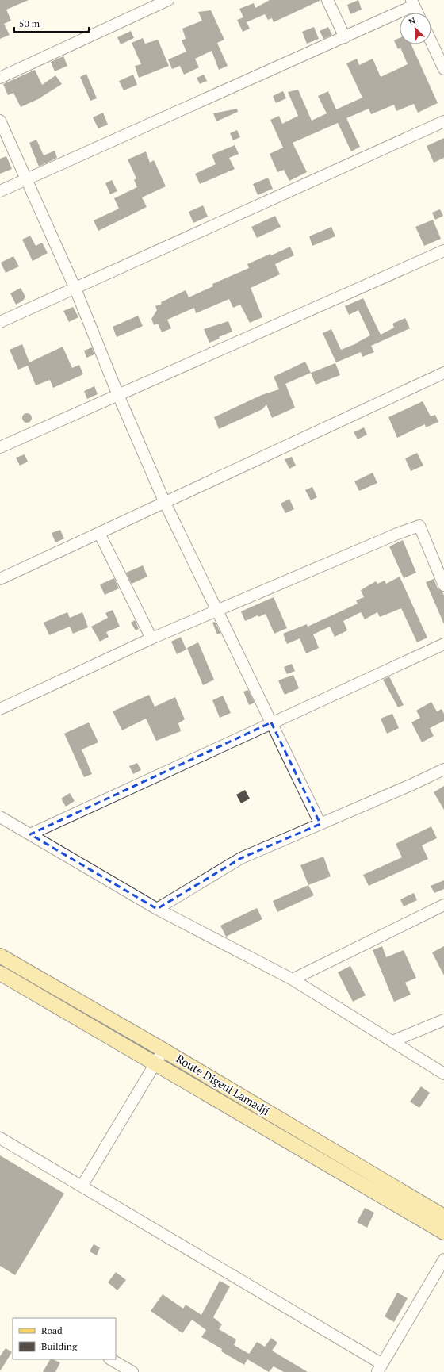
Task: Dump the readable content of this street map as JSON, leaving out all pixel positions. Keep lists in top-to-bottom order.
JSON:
{
  "streets": {
    "main road": ["Route Digeul Lamadji"]
  },
  "legend": ["Road", "Building"],
  "scale_bar": "50 m",
  "north": "top left"
}
